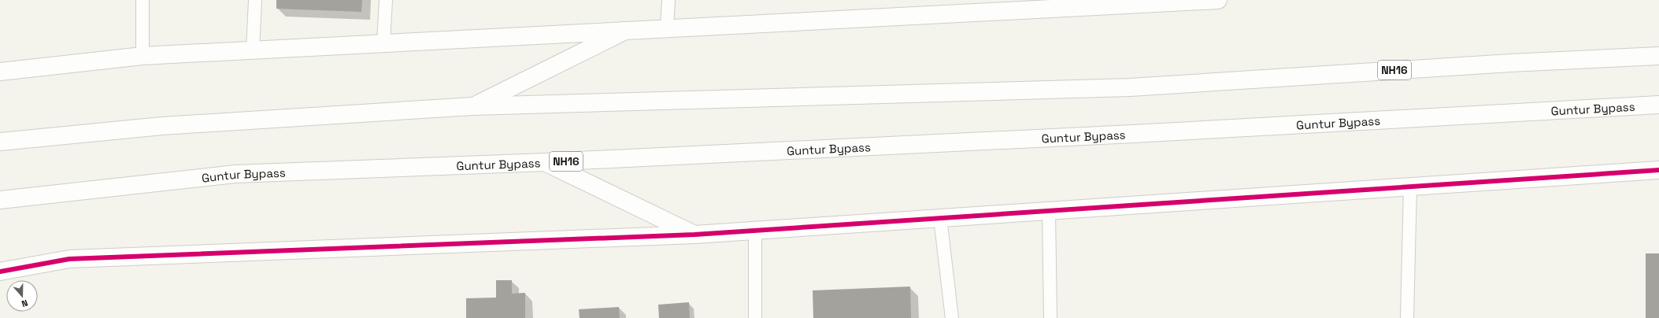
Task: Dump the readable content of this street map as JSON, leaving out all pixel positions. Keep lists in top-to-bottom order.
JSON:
{
  "streets": {
    "main road": ["NH16", "Guntur Bypass"]
  },
  "north": "bottom"
}
